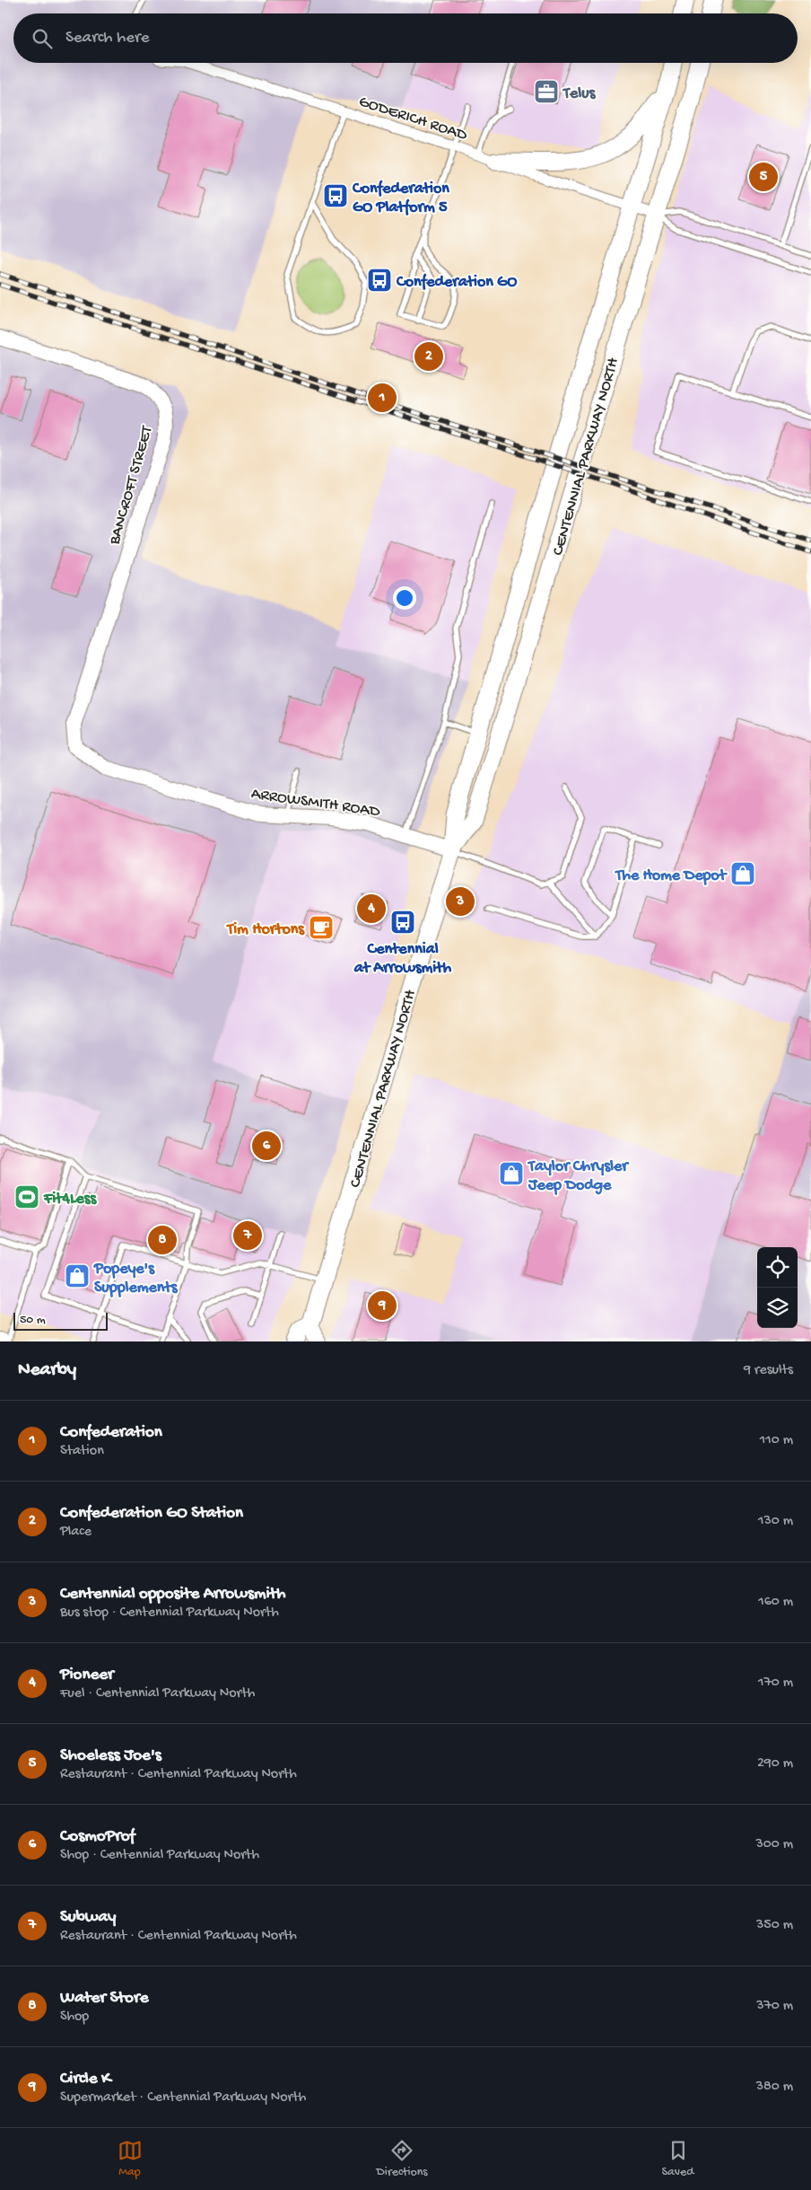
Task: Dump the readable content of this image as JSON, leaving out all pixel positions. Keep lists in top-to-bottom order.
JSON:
{
  "streets": {
    "main road": ["CENTENNIAL PARKWAY NORTH"],
    "street": ["GODERICH ROAD", "BANCROFT STREET", "ARROWSMITH ROAD"]
  },
  "crossings": [
    ["GODERICH ROAD", "CENTENNIAL PARKWAY NORTH"],
    ["CENTENNIAL PARKWAY NORTH", "ARROWSMITH ROAD"],
    ["BANCROFT STREET", "ARROWSMITH ROAD"]
  ],
  "places": {
    "office": ["Telus"],
    "bus stop": ["Confederation GO Platform 5", "Confederation GO", "Centennial at Arrowsmith"],
    "shop": ["The Home Depot", "Taylor Chrysler Jeep Dodge", "Popeye's Supplements"],
    "cafe": ["Tim Hortons"],
    "sports": ["Fit4Less"]
  },
  "scale_bar": "50 m",
  "page": {
    "search": "Search here",
    "pins": [
      "5",
      "2",
      "1",
      "3",
      "4",
      "6",
      "7",
      "8",
      "9"
    ],
    "scale": "50 m",
    "heading": ["Nearby", "9 results"],
    "list": [
      {
        "mark": "1",
        "name": "Confederation",
        "note": "Station",
        "value": "110 m"
      },
      {
        "mark": "2",
        "name": "Confederation GO Station",
        "note": "Place",
        "value": "130 m"
      },
      {
        "mark": "3",
        "name": "Centennial opposite Arrowsmith",
        "note": "Bus stop · Centennial Parkway North",
        "value": "160 m"
      },
      {
        "mark": "4",
        "name": "Pioneer",
        "note": "Fuel · Centennial Parkway North",
        "value": "170 m"
      },
      {
        "mark": "5",
        "name": "Shoeless Joe's",
        "note": "Restaurant · Centennial Parkway North",
        "value": "290 m"
      },
      {
        "mark": "6",
        "name": "CosmoProf",
        "note": "Shop · Centennial Parkway North",
        "value": "300 m"
      },
      {
        "mark": "7",
        "name": "Subway",
        "note": "Restaurant · Centennial Parkway North",
        "value": "350 m"
      },
      {
        "mark": "8",
        "name": "Water Store",
        "note": "Shop",
        "value": "370 m"
      },
      {
        "mark": "9",
        "name": "Circle K",
        "note": "Supermarket · Centennial Parkway North",
        "value": "380 m"
      }
    ],
    "nav": ["Map", "Directions", "Saved"]
  }
}
